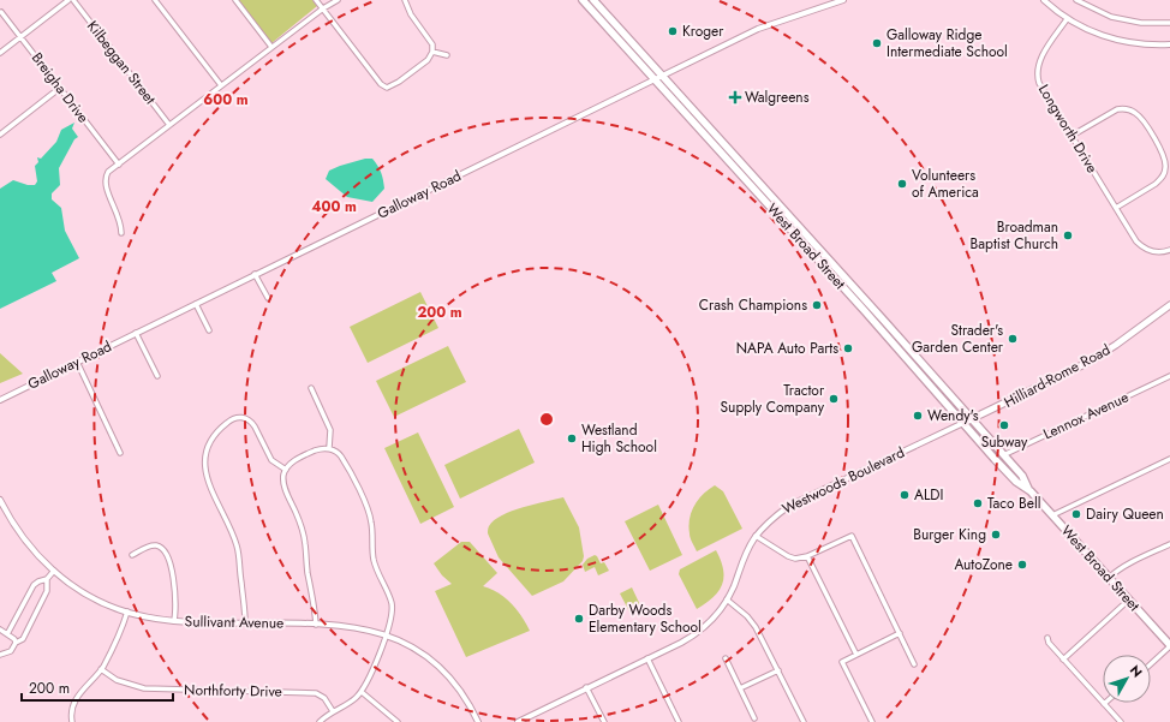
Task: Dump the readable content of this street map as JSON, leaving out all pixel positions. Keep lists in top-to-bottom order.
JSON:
{
  "streets": {
    "main road": ["West Broad Street", "Hilliard-Rome Road"],
    "street": [
      "Kilbeggan Street",
      "Breigha Drive",
      "Longworth Drive",
      "Galloway Road",
      "Lennox Avenue",
      "Westwoods Boulevard",
      "Sullivant Avenue",
      "Northforty Drive"
    ]
  },
  "crossings": [
    ["Galloway Road", "West Broad Street"],
    ["West Broad Street", "Hilliard-Rome Road"],
    ["West Broad Street", "Lennox Avenue"],
    ["West Broad Street", "Westwoods Boulevard"],
    ["Hilliard-Rome Road", "Westwoods Boulevard"]
  ],
  "places": {
    "other": [
      "Kroger",
      "Galloway Ridge Intermediate School",
      "Volunteers of America",
      "Broadman Baptist Church",
      "Crash Champions",
      "Strader's Garden Center",
      "NAPA Auto Parts",
      "Tractor Supply Company",
      "Wendy's",
      "Subway",
      "Westland High School",
      "ALDI",
      "Taco Bell",
      "Dairy Queen",
      "Burger King",
      "AutoZone",
      "Darby Woods Elementary School"
    ],
    "health": ["Walgreens"]
  },
  "scale_bar": "200 m",
  "north": "top right",
  "rings": ["600 m", "400 m", "200 m"]
}
